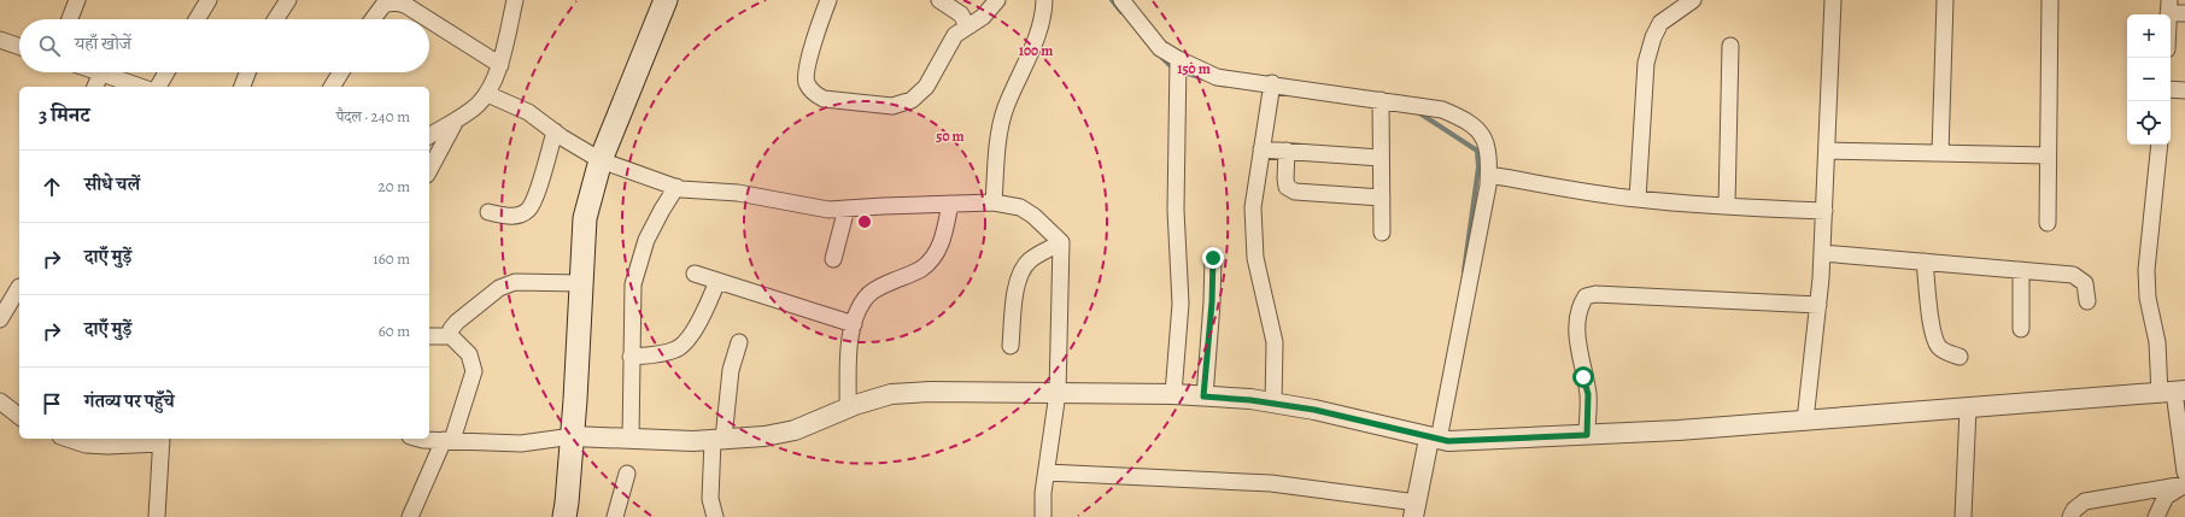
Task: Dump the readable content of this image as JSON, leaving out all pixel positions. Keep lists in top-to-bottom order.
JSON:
{
  "page": {
    "map_buttons": ["+", "−"],
    "search": "यहाँ खोजें",
    "heading": ["3 मिनट", "पैदल · 240 m"],
    "list": [
      ["सीधे चलें", "20 m"],
      ["दाएँ मुड़ें", "160 m"],
      ["दाएँ मुड़ें", "60 m"],
      "गंतव्य पर पहुँचे"
    ]
  },
  "rings": ["100 m", "150 m", "50 m"]
}
